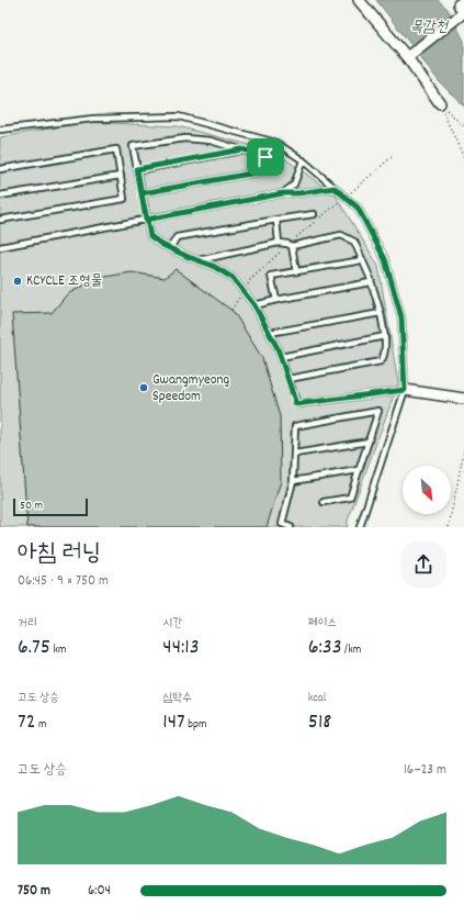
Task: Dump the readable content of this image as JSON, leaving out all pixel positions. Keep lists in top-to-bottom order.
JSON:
{
  "water": ["목감천"],
  "places": ["KCYCLE 조형물", "Gwangmyeong Speedom"],
  "scale_bar": "50 m",
  "north": "bottom right",
  "page": {
    "scale": "50 m",
    "heading": ["아침 러닝", "06:45 · 9 × 750 m"],
    "stats": [
      ["거리", "6.75 km"],
      ["시간", "44:13"],
      ["페이스", "6:33 /km"],
      ["고도 상승", "72 m"],
      ["심박수", "147 bpm"],
      ["kcal", "518"]
    ],
    "chart": ["고도 상승", "16–23 m"],
    "list": [
      {
        "name": "750 m",
        "note": "6:04"
      }
    ]
  }
}
